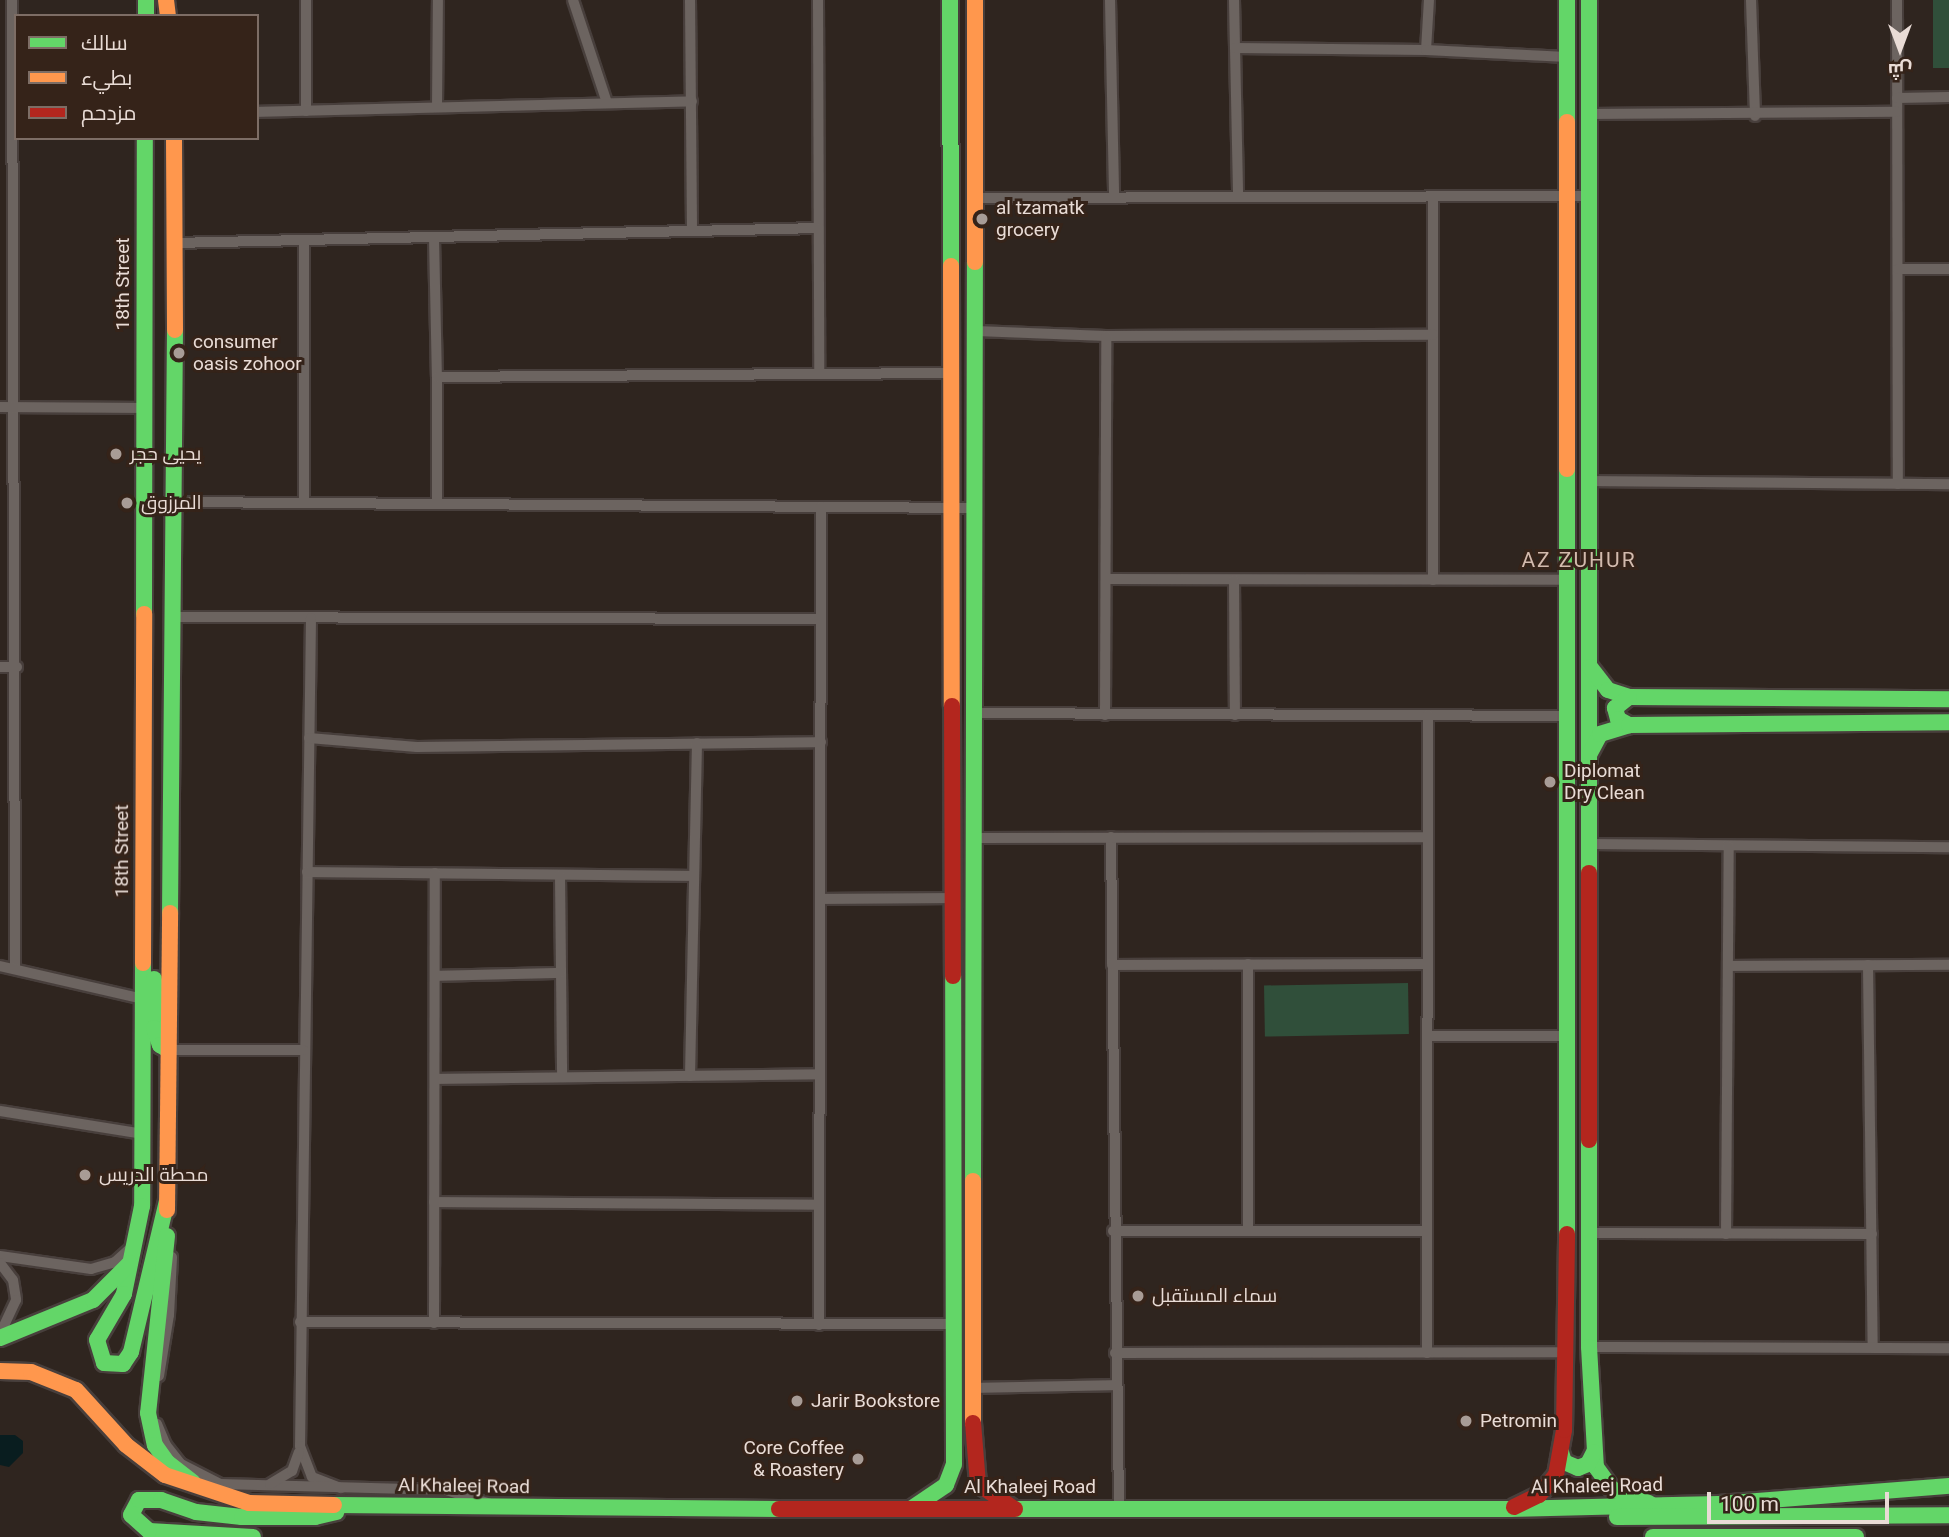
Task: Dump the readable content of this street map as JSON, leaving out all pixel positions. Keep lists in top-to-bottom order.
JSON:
{
  "streets": {
    "street": ["18th Street", "Al Khaleej Road"]
  },
  "districts": ["AZ ZUHUR"],
  "places": [
    "al tzamatk grocery",
    "consumer oasis zohoor",
    "يحيى حجر",
    "المرزوق",
    "Diplomat Dry Clean",
    "محطة الدريس",
    "سماء المستقبل",
    "Jarir Bookstore",
    "Petromin",
    "Core Coffee & Roastery"
  ],
  "legend": ["سالك", "بطيء", "مزدحم"],
  "scale_bar": "100 m",
  "north": "bottom"
}
